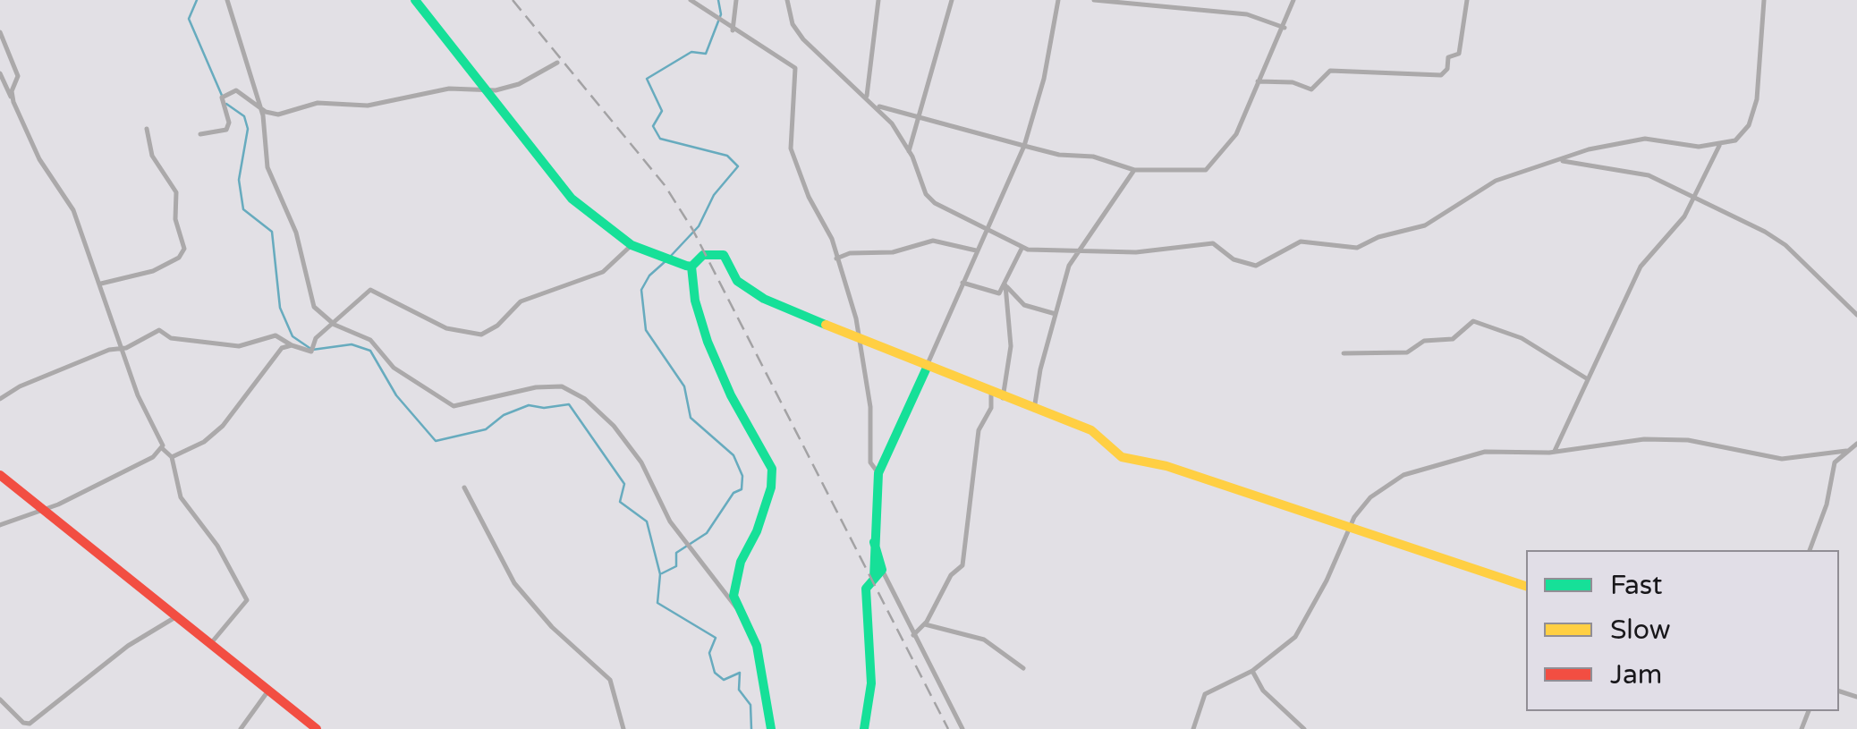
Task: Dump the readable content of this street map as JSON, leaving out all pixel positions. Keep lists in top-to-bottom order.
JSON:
{
  "legend": ["Fast", "Slow", "Jam"]
}
